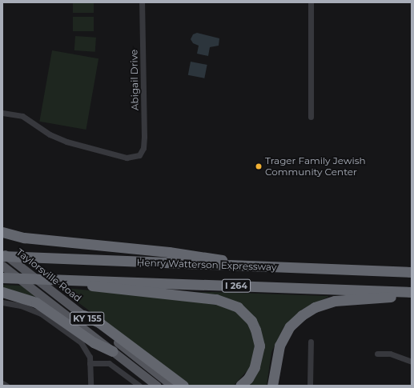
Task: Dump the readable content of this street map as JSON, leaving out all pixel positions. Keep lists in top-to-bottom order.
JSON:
{
  "streets": {
    "highway": ["Henry Watterson Expressway", "I 264"],
    "main road": ["Taylorsville Road", "KY 155"],
    "street": ["Abigail Drive"]
  },
  "places": ["Trager Family Jewish Community Center"]
}
